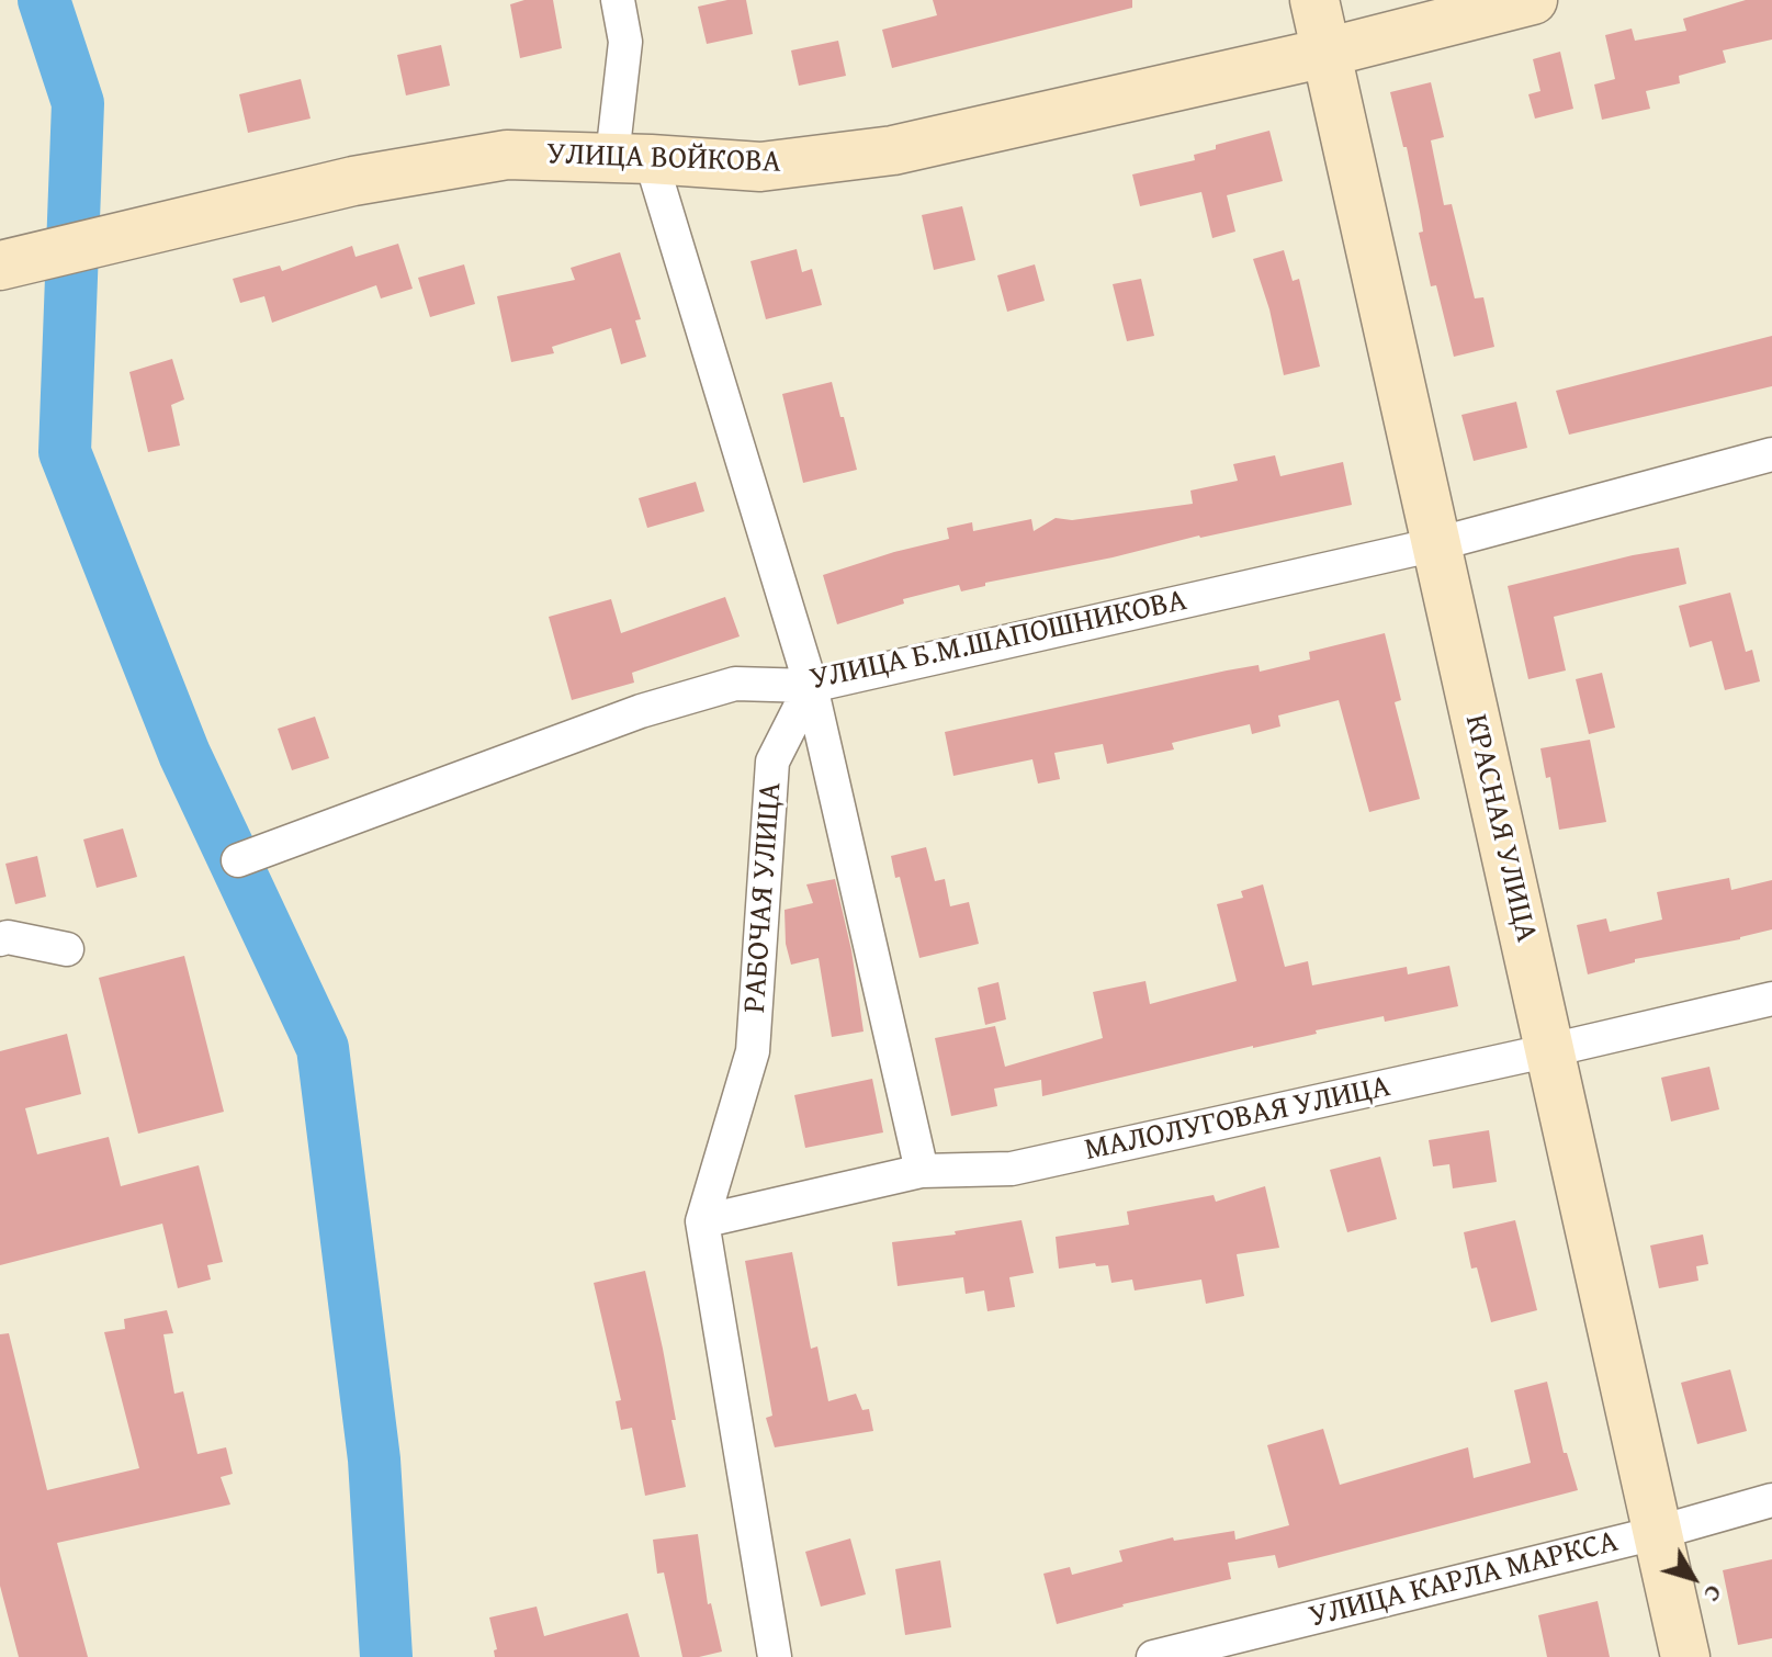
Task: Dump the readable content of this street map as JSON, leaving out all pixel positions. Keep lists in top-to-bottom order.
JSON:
{
  "streets": {
    "street": [
      "УЛИЦА ВОЙКОВА",
      "УЛИЦА Б.М.ШАПОШНИКОВА",
      "КРАСНАЯ УЛИЦА",
      "РАБОЧАЯ УЛИЦА",
      "МАЛОЛУГОВАЯ УЛИЦА",
      "УЛИЦА КАРЛА МАРКСА"
    ]
  },
  "crossings": [
    ["УЛИЦА ВОЙКОВА", "КРАСНАЯ УЛИЦА"],
    ["УЛИЦА Б.М.ШАПОШНИКОВА", "КРАСНАЯ УЛИЦА"],
    ["УЛИЦА Б.М.ШАПОШНИКОВА", "РАБОЧАЯ УЛИЦА"],
    ["КРАСНАЯ УЛИЦА", "МАЛОЛУГОВАЯ УЛИЦА"],
    ["КРАСНАЯ УЛИЦА", "УЛИЦА КАРЛА МАРКСА"],
    ["РАБОЧАЯ УЛИЦА", "МАЛОЛУГОВАЯ УЛИЦА"]
  ],
  "north": "bottom right"
}
